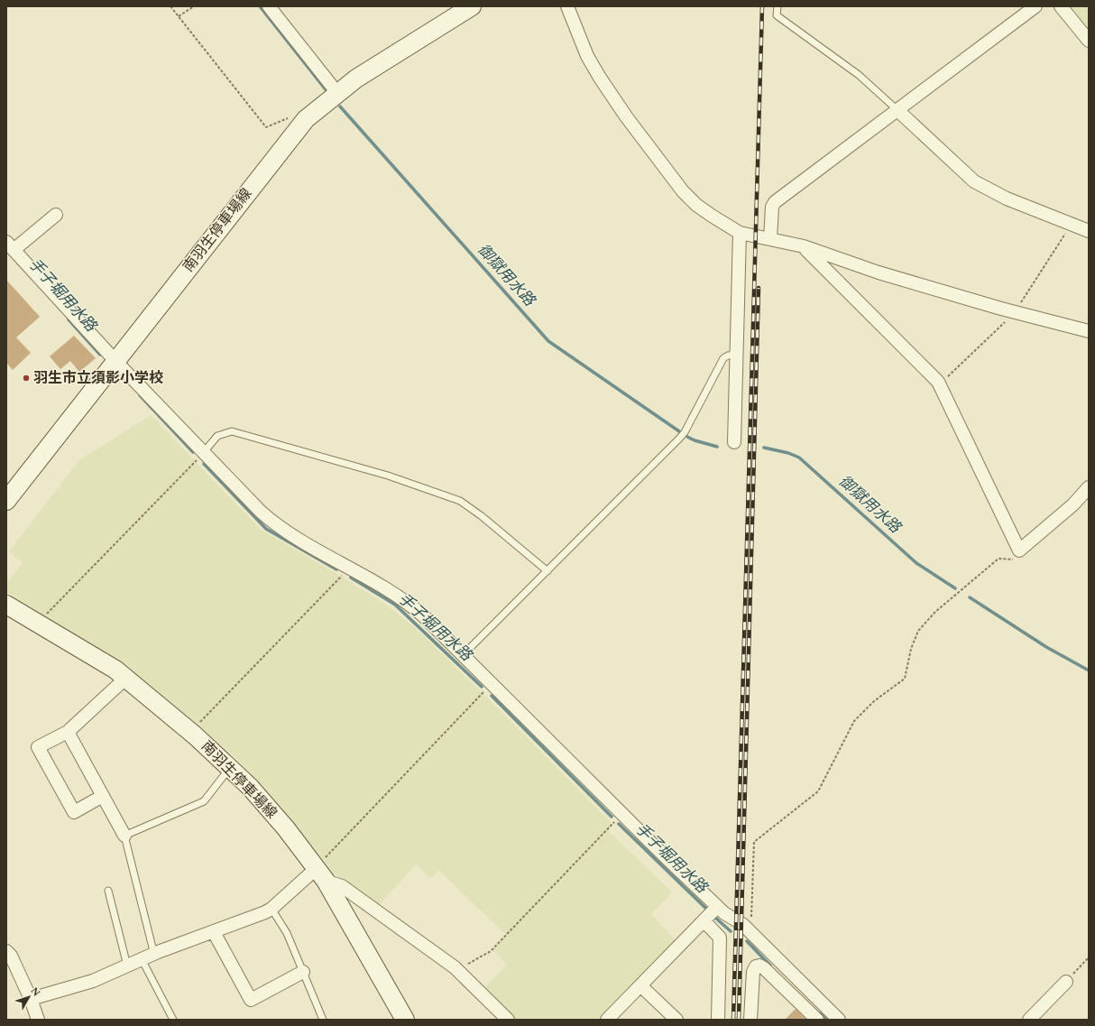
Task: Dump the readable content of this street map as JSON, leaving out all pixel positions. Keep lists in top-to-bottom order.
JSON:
{
  "streets": {
    "main road": ["南羽生停車場線"]
  },
  "water": ["御獄用水路", "手子堀用水路"],
  "places": ["羽生市立須影小学校"],
  "north": "top right"
}
